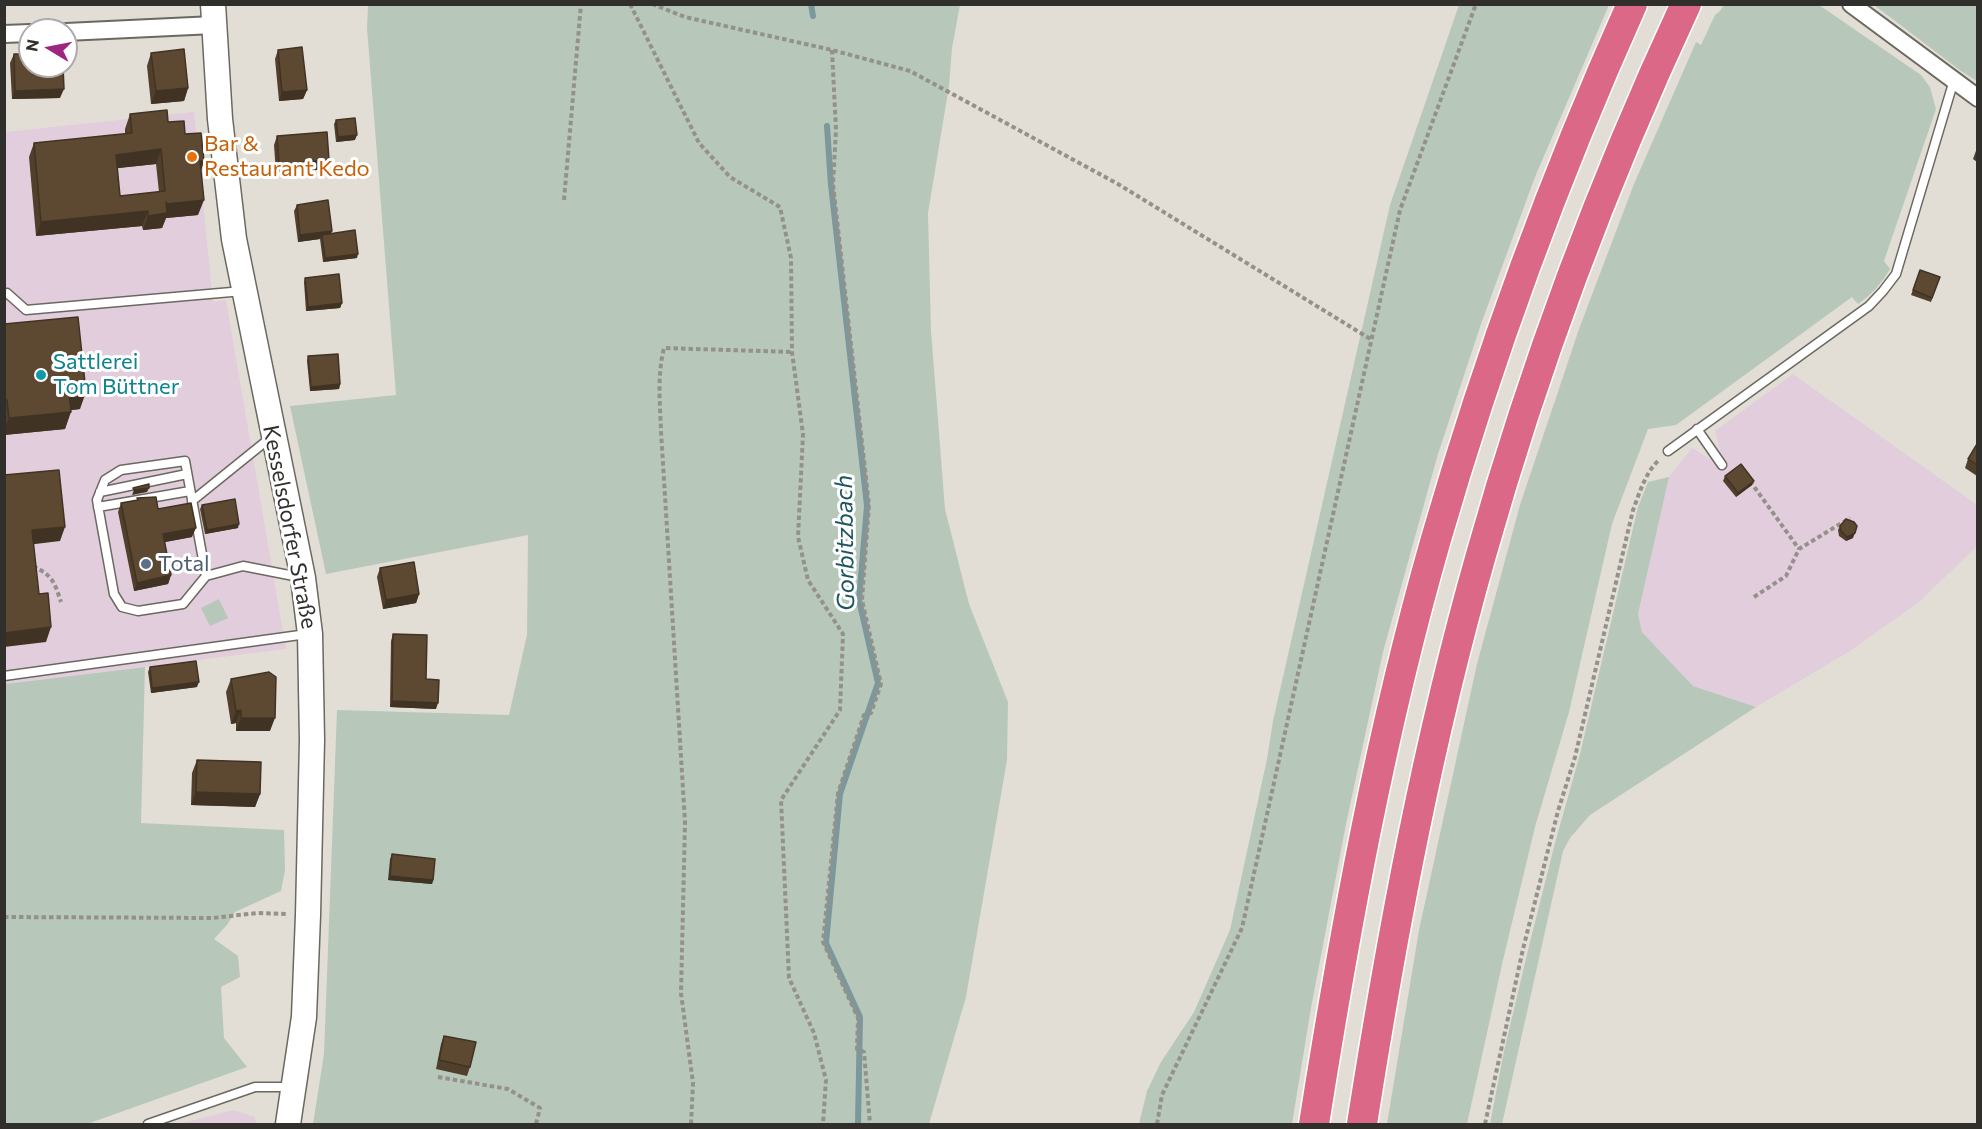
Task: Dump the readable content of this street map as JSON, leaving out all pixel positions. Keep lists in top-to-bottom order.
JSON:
{
  "streets": {
    "main road": ["Kesselsdorfer Straße"]
  },
  "water": ["Gorbitzbach"],
  "places": ["Bar & Restaurant Kedo", "Sattlerei Tom Büttner", "Total"],
  "north": "left"
}
